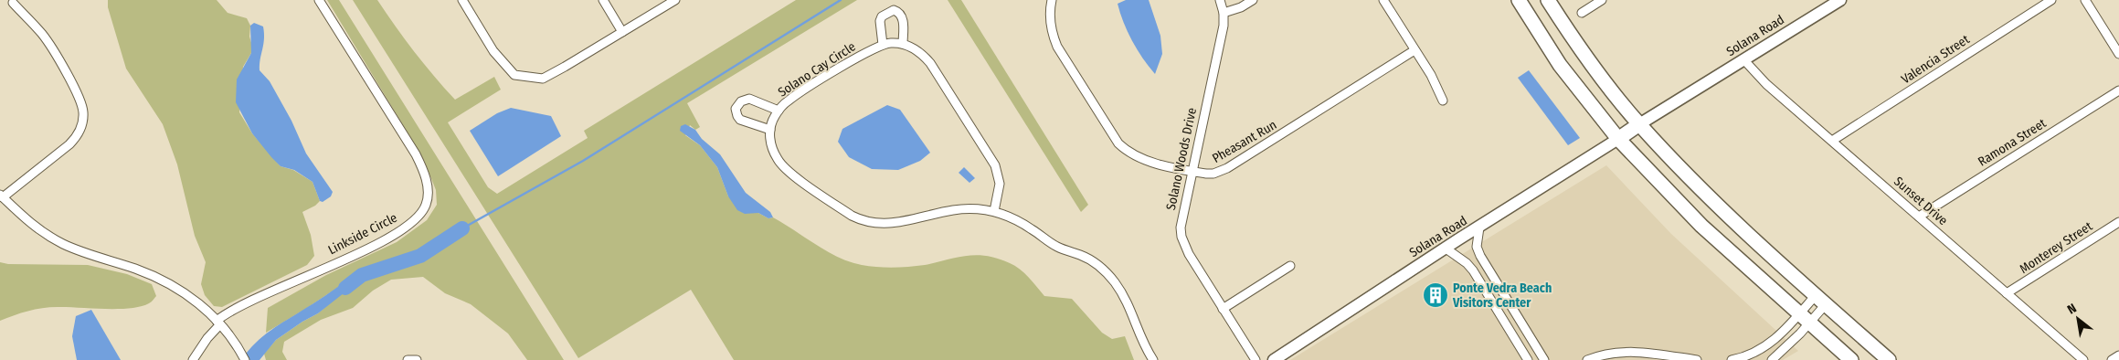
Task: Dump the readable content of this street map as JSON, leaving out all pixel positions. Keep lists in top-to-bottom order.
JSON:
{
  "streets": {
    "street": [
      "Solana Road",
      "Valencia Street",
      "Solano Cay Circle",
      "Pheasant Run",
      "Ramona Street",
      "Solano Woods Drive",
      "Sunset Drive",
      "Linkside Circle",
      "Monterey Street"
    ]
  },
  "crossings": [
    ["Solana Road", "Sunset Drive"],
    ["Valencia Street", "Sunset Drive"],
    ["Pheasant Run", "Solano Woods Drive"],
    ["Ramona Street", "Sunset Drive"],
    ["Sunset Drive", "Monterey Street"]
  ],
  "places": {
    "building": ["Ponte Vedra Beach Visitors Center"]
  },
  "north": "top left"
}
